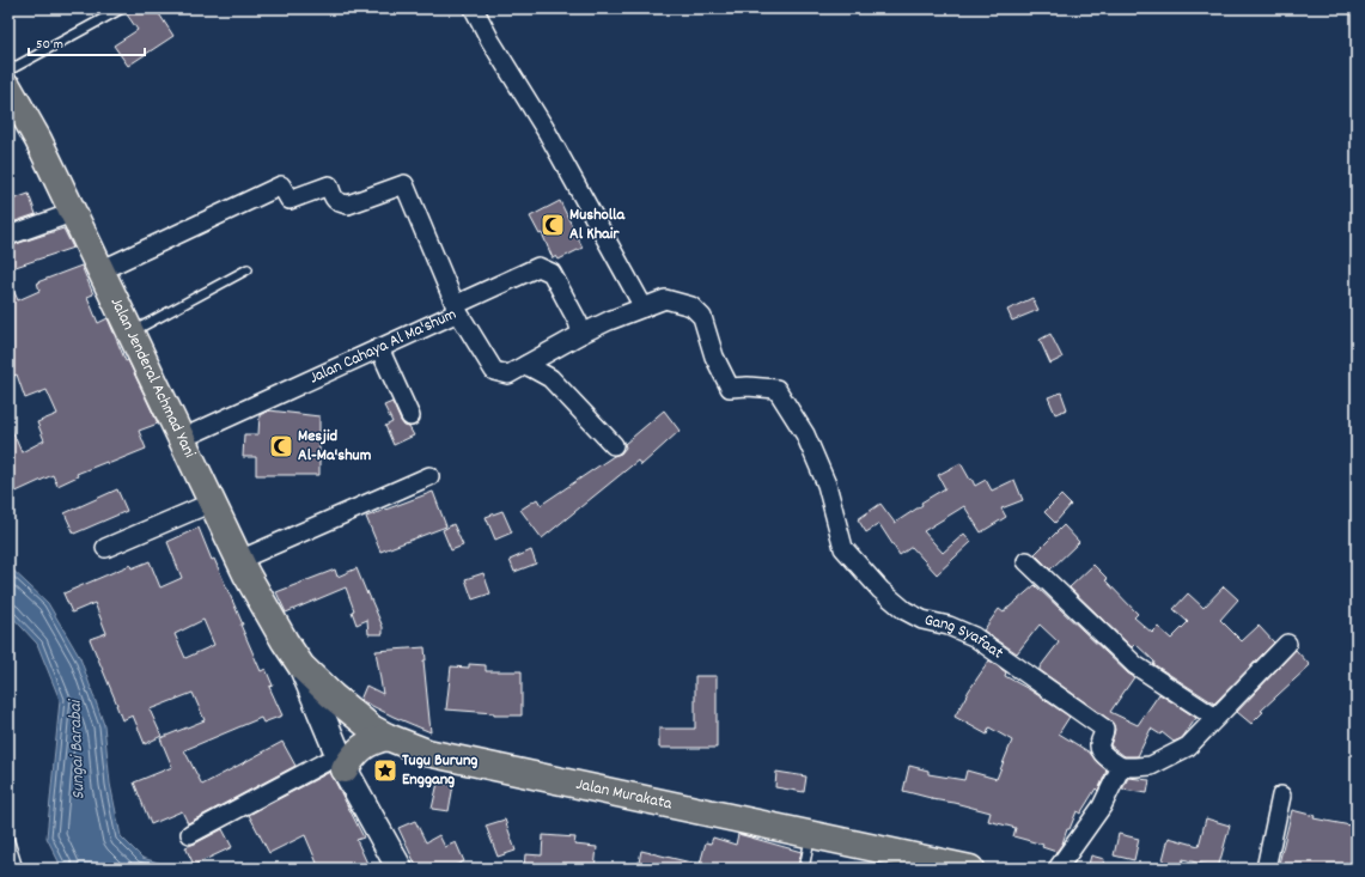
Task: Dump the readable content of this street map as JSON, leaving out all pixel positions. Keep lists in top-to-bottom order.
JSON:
{
  "streets": {
    "main road": ["Jalan Jenderal Achmad Yani", "Jalan Murakata"],
    "street": ["Jalan Cahaya Al Ma'shum", "Gang Syafaat"]
  },
  "crossings": [
    ["Jalan Cahaya Al Ma'shum", "Jalan Jenderal Achmad Yani"],
    ["Jalan Jenderal Achmad Yani", "Jalan Murakata"]
  ],
  "water": ["Sungai Barabai"],
  "places": {
    "mosque": ["Musholla Al Khair", "Mesjid Al-Ma'shum"],
    "place": ["Tugu Burung Enggang"]
  },
  "scale_bar": "50 m"
}
